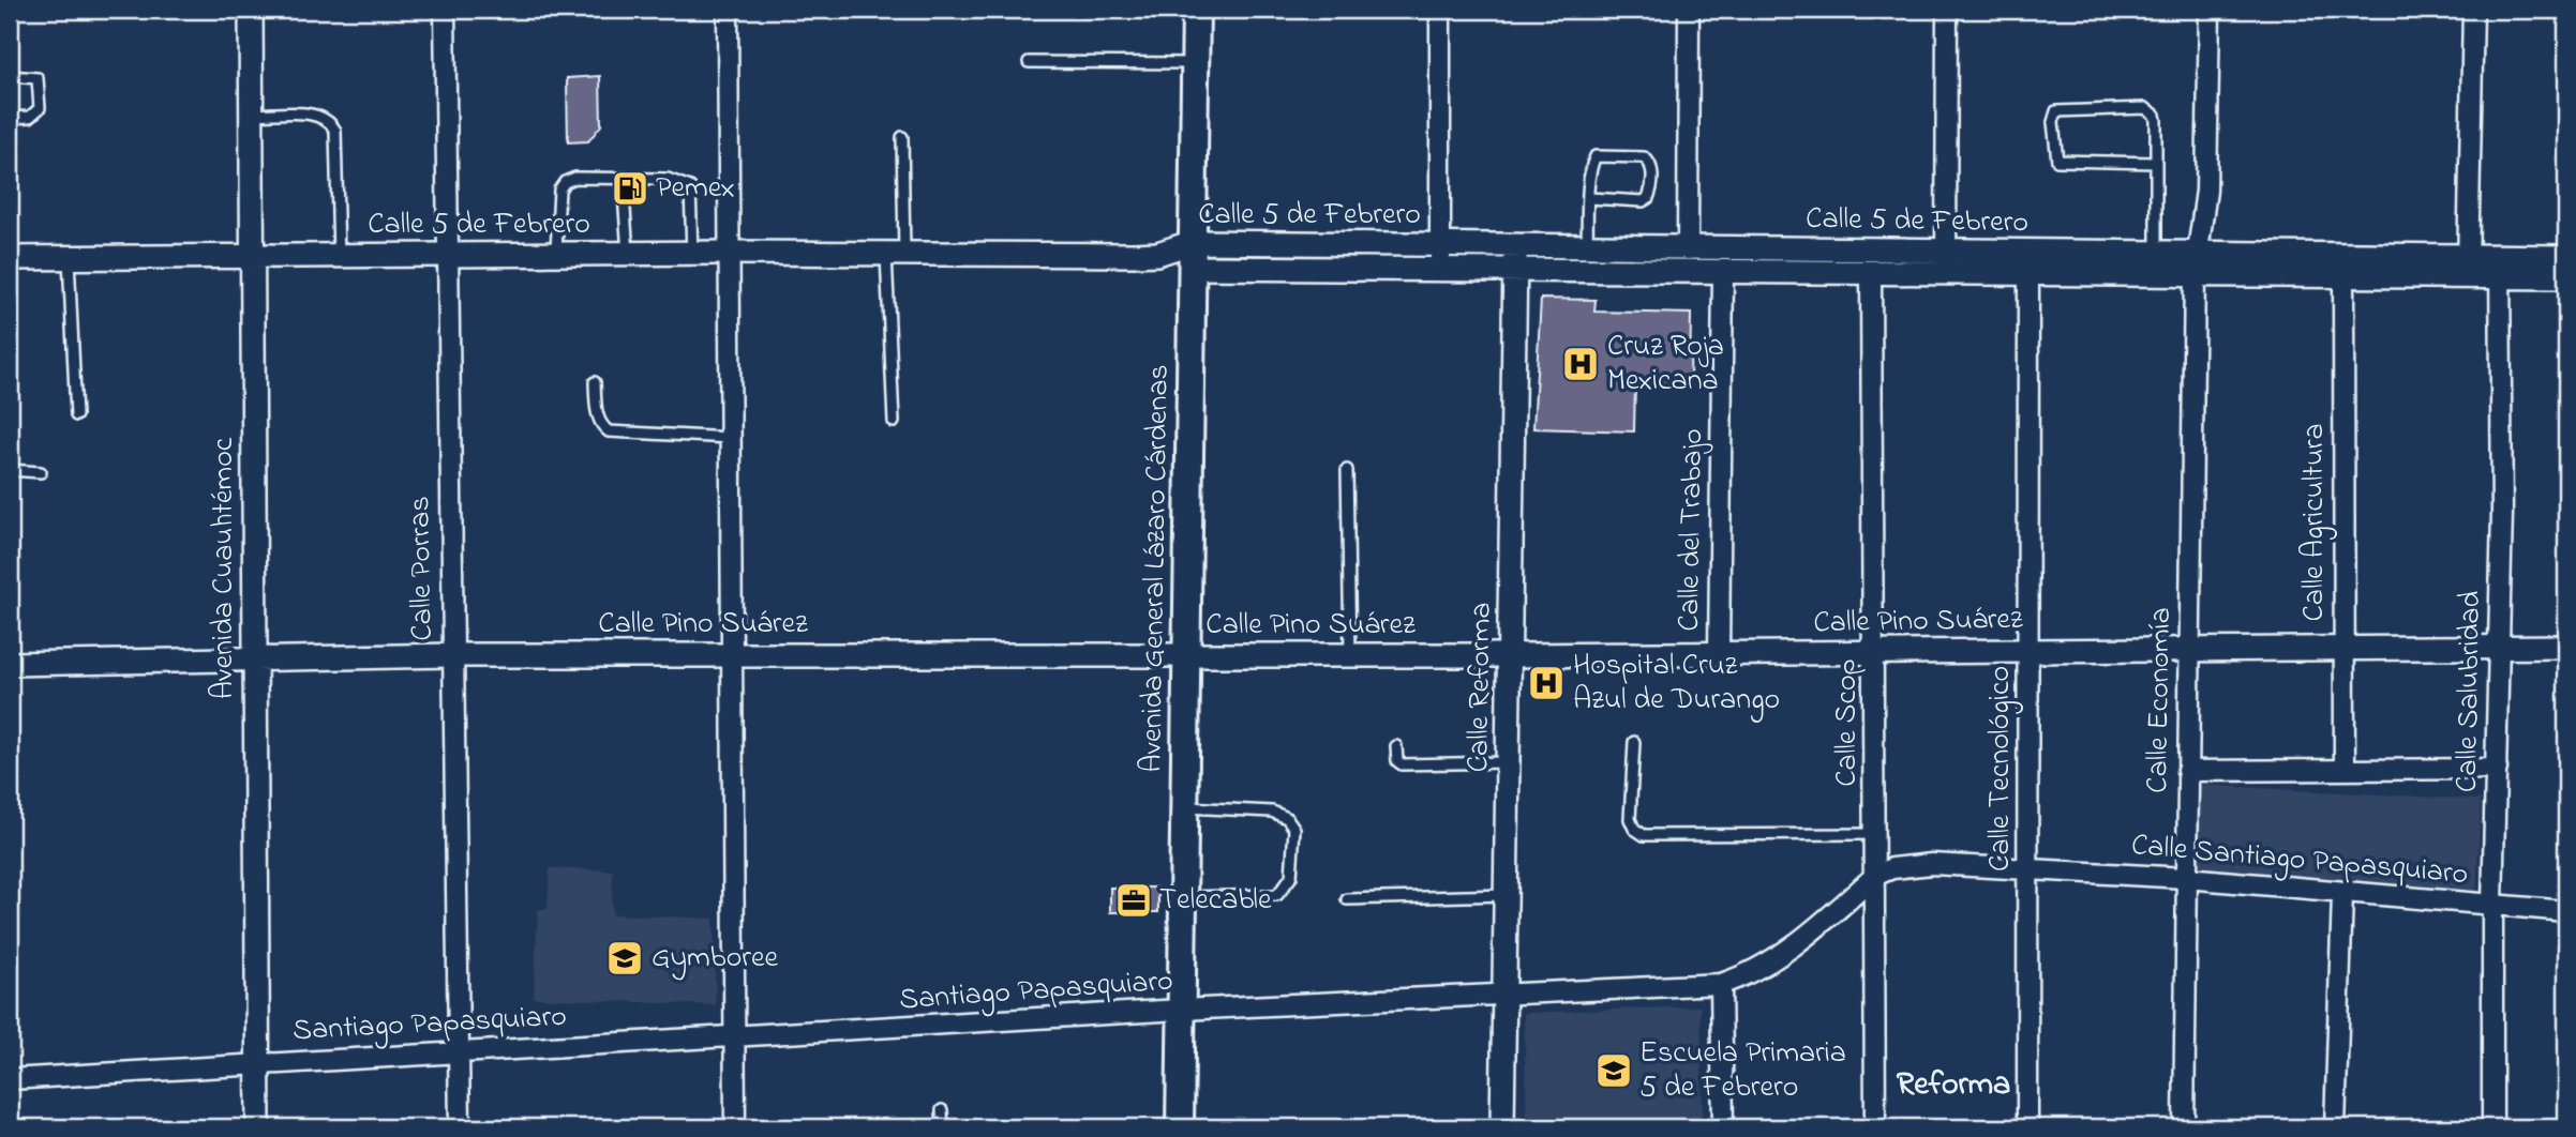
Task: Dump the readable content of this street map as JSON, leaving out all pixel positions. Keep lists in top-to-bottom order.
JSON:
{
  "streets": {
    "main road": ["Avenida General Lázaro Cárdenas"],
    "street": [
      "Calle 5 de Febrero",
      "Calle Agricultura",
      "Calle del Trabajo",
      "Avenida Cuauhtémoc",
      "Calle Porras",
      "Calle Pino Suárez",
      "Calle Reforma",
      "Calle Salubridad",
      "Calle Economía",
      "Calle Scop",
      "Calle Tecnológico",
      "Calle Santiago Papasquiaro",
      "Santiago Papasquiaro"
    ]
  },
  "crossings": [
    ["Calle 5 de Febrero", "Calle Agricultura"],
    ["Calle 5 de Febrero", "Calle del Trabajo"],
    ["Calle 5 de Febrero", "Avenida Cuauhtémoc"],
    ["Calle 5 de Febrero", "Calle Porras"],
    ["Calle 5 de Febrero", "Avenida General Lázaro Cárdenas"],
    ["Calle 5 de Febrero", "Calle Reforma"],
    ["Calle 5 de Febrero", "Calle Salubridad"],
    ["Calle 5 de Febrero", "Calle Economía"],
    ["Calle 5 de Febrero", "Calle Scop"],
    ["Calle 5 de Febrero", "Calle Tecnológico"],
    ["Calle Agricultura", "Calle Pino Suárez"],
    ["Calle del Trabajo", "Calle Pino Suárez"],
    ["Avenida Cuauhtémoc", "Calle Pino Suárez"],
    ["Avenida Cuauhtémoc", "Santiago Papasquiaro"],
    ["Calle Porras", "Calle Pino Suárez"],
    ["Calle Porras", "Santiago Papasquiaro"],
    ["Avenida General Lázaro Cárdenas", "Calle Pino Suárez"],
    ["Avenida General Lázaro Cárdenas", "Santiago Papasquiaro"],
    ["Calle Pino Suárez", "Calle Reforma"],
    ["Calle Pino Suárez", "Calle Salubridad"],
    ["Calle Pino Suárez", "Calle Economía"],
    ["Calle Pino Suárez", "Calle Scop"],
    ["Calle Pino Suárez", "Calle Tecnológico"],
    ["Calle Reforma", "Santiago Papasquiaro"],
    ["Calle Salubridad", "Calle Santiago Papasquiaro"],
    ["Calle Economía", "Calle Santiago Papasquiaro"],
    ["Calle Scop", "Santiago Papasquiaro"],
    ["Calle Tecnológico", "Calle Santiago Papasquiaro"],
    ["Calle Tecnológico", "Santiago Papasquiaro"],
    ["Calle Santiago Papasquiaro", "Santiago Papasquiaro"]
  ],
  "districts": ["Reforma"],
  "places": {
    "fuel station": ["Pemex"],
    "hospital": ["Cruz Roja Mexicana", "Hospital Cruz Azul de Durango"],
    "office": ["Telecable"],
    "school or university": ["Gymboree", "Escuela Primaria 5 de Febrero"]
  }
}
